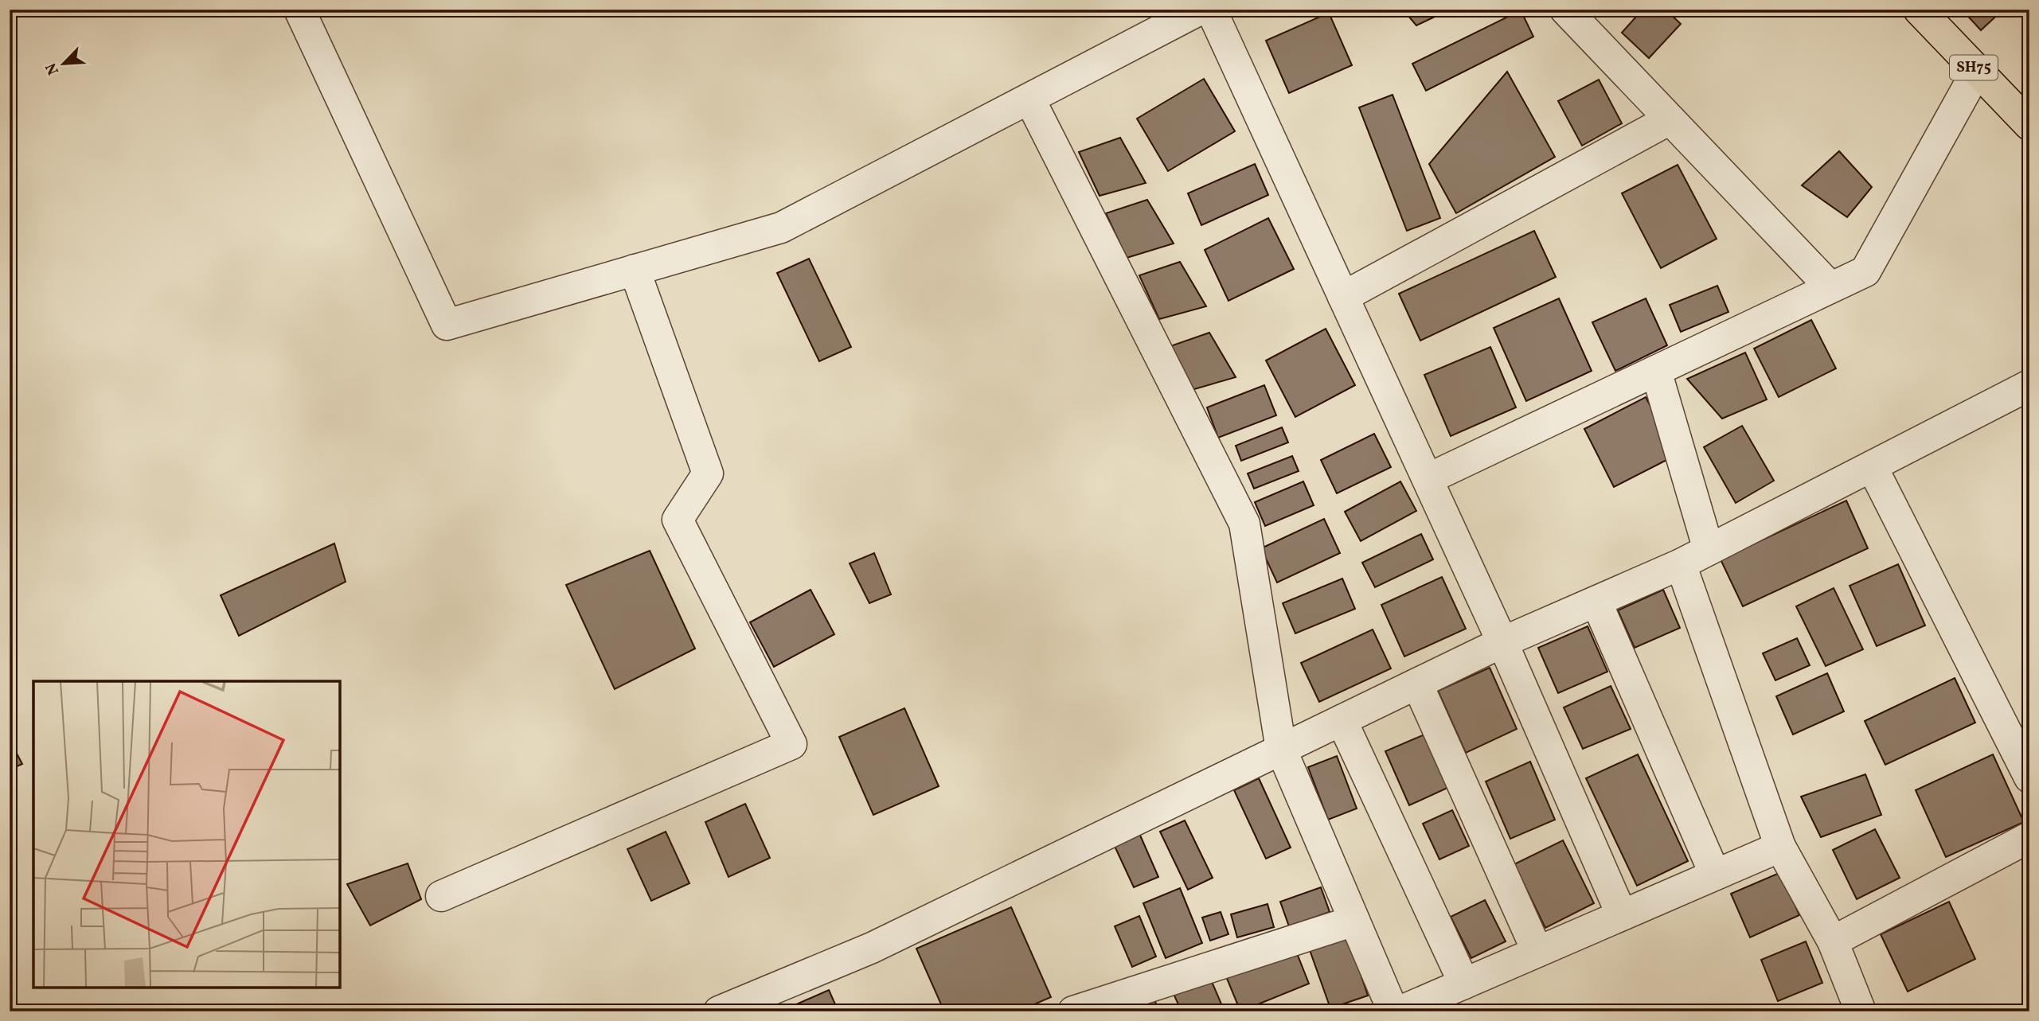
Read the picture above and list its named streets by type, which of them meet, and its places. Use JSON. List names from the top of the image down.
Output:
{
  "streets": {
    "main road": ["SH75"]
  },
  "north": "bottom left"
}
